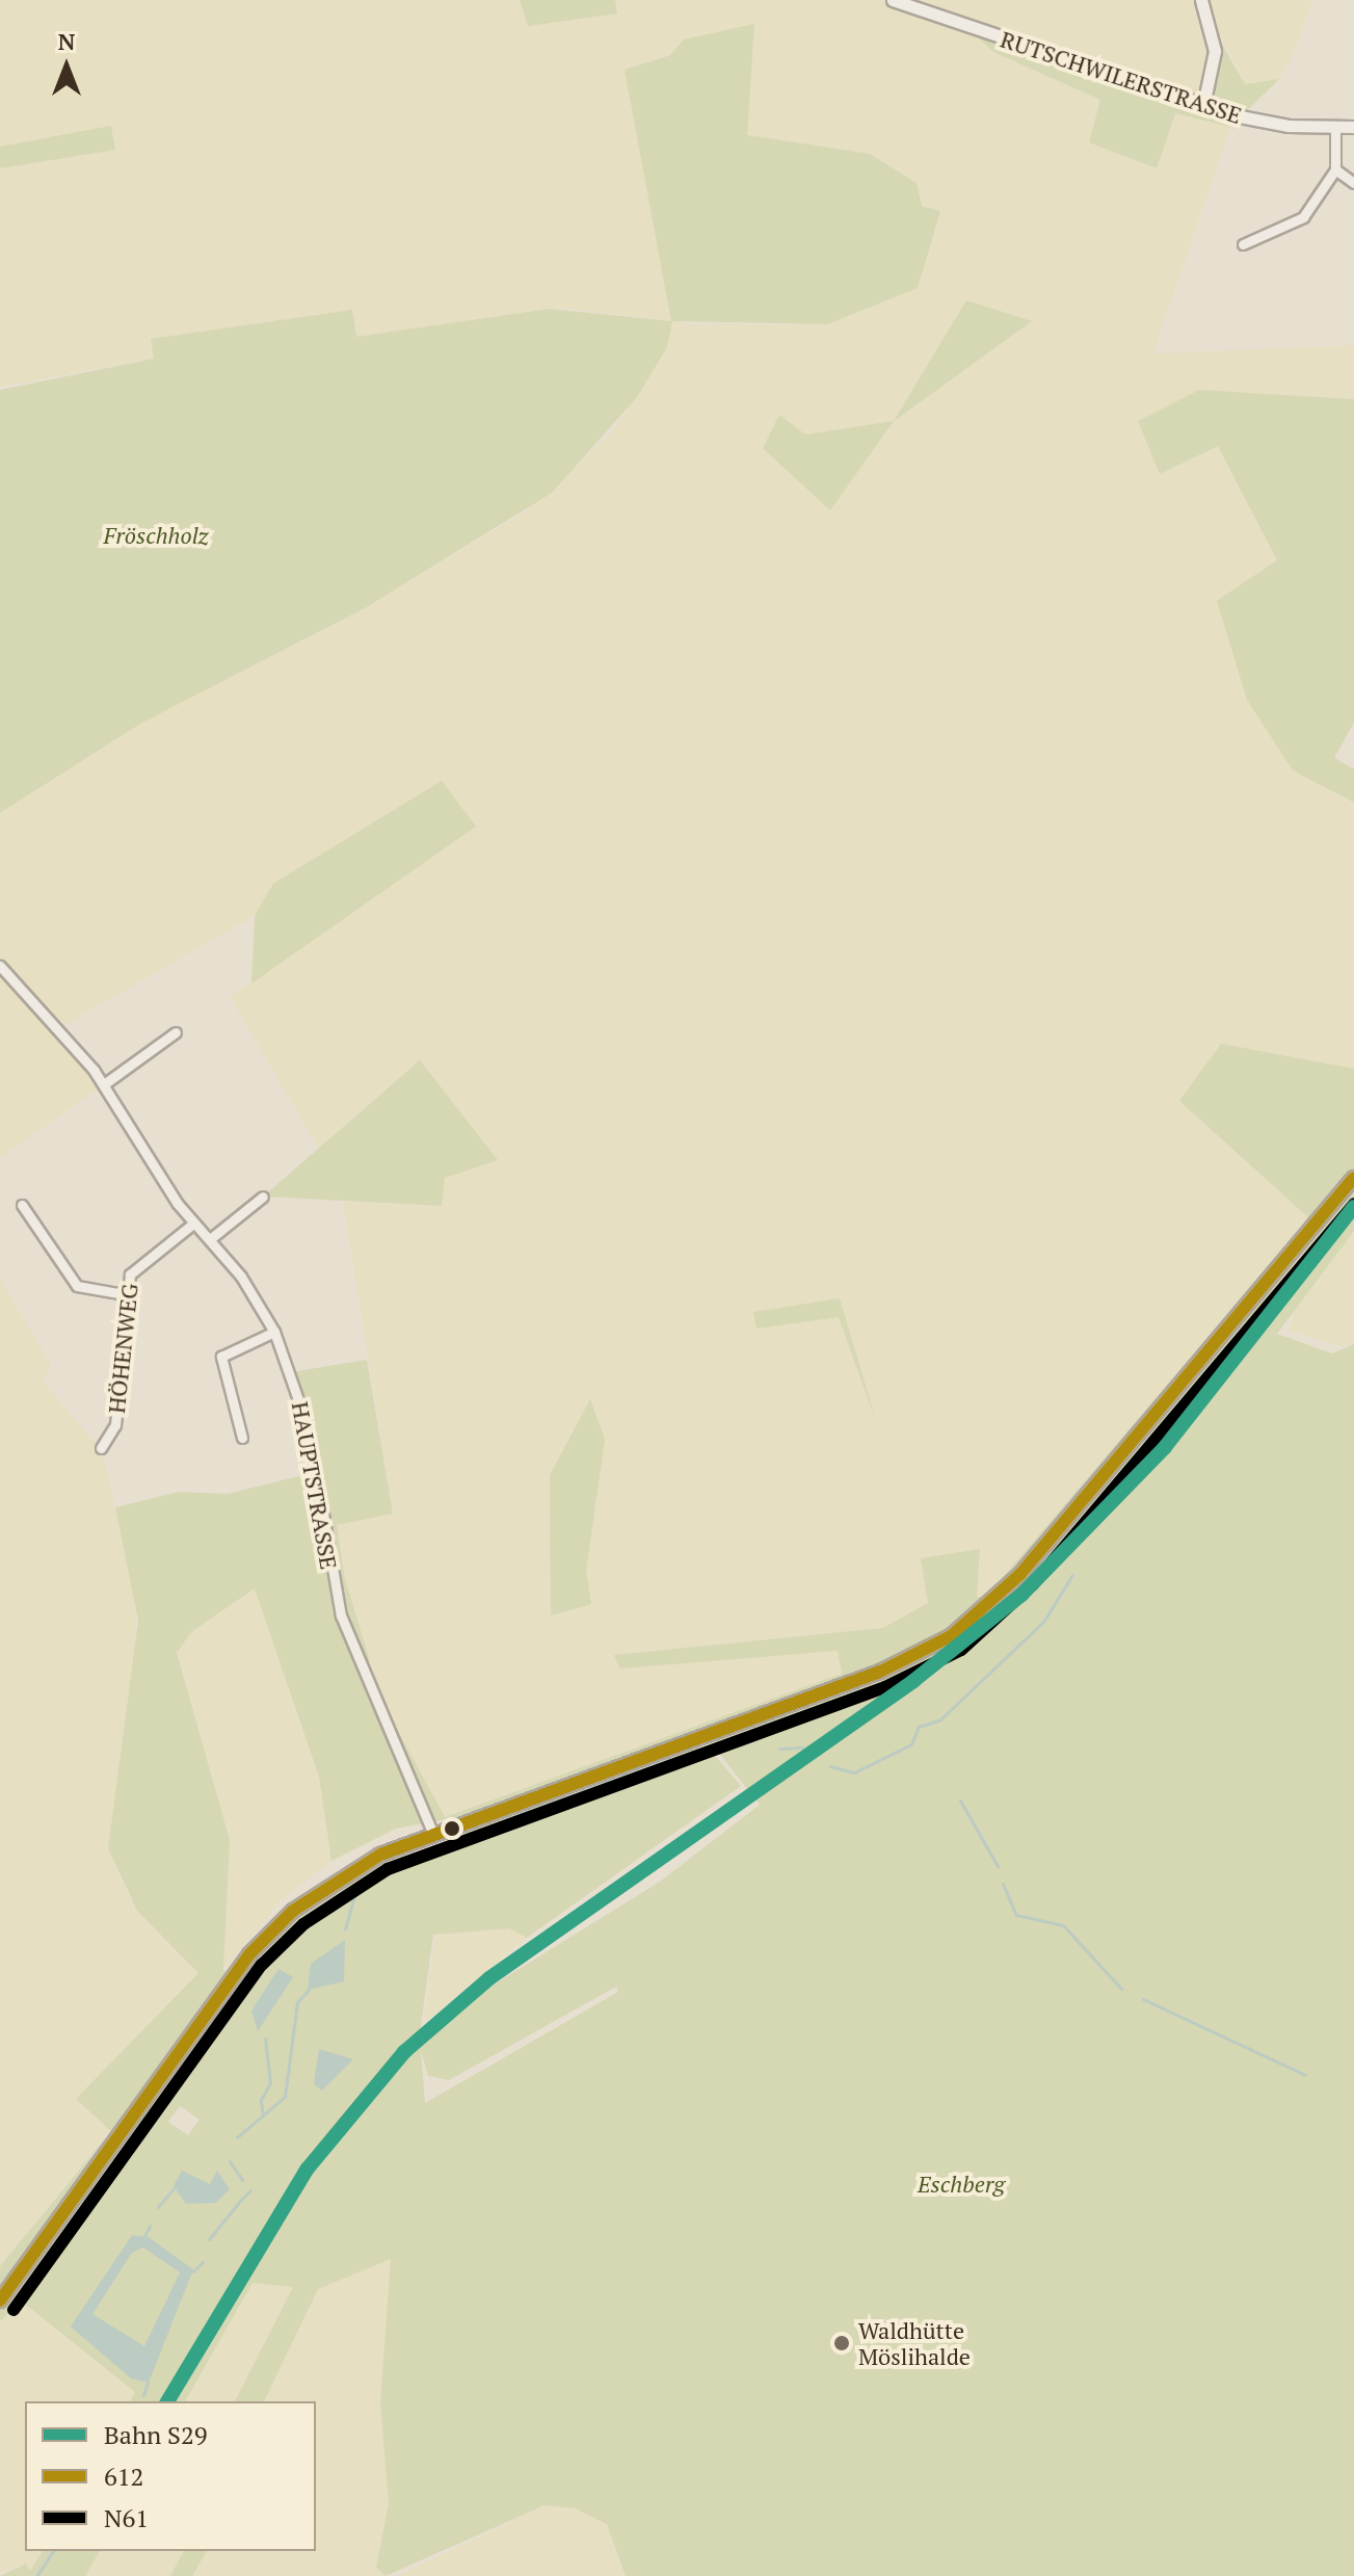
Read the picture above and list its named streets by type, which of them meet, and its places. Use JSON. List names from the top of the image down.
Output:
{
  "streets": {
    "street": ["RUTSCHWILERSTRASSE", "HÖHENWEG", "HAUPTSTRASSE"]
  },
  "crossings": [
    ["HÖHENWEG", "HAUPTSTRASSE"]
  ],
  "parks": ["Fröschholz", "Eschberg"],
  "places": ["Waldhütte Möslihalde"],
  "lines": ["transit line 612", "transit line N61", "rail line S29"],
  "legend": ["Bahn S29", "612", "N61"],
  "north": "top"
}
